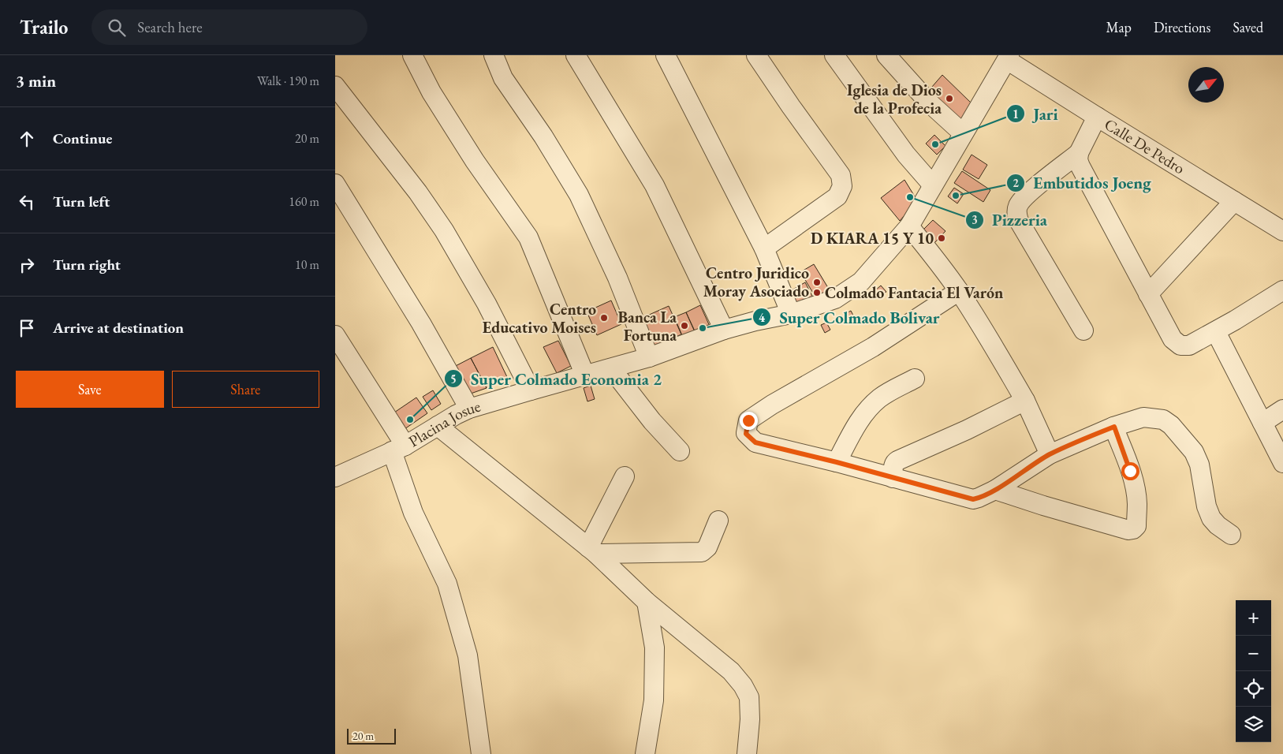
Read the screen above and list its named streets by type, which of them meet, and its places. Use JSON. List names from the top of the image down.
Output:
{
  "streets": {
    "street": ["Calle De Pedro", "Placina Josue"]
  },
  "crossings": [
    ["Calle De Pedro", "Placina Josue"]
  ],
  "places": [
    "Iglesia de Dios de la Profecia",
    "Jari",
    "Embutidos Joeng",
    "Pizzeria",
    "D KIARA 15 Y 10",
    "Centro Juridico Moray Asociado",
    "Colmado Fantacia El Varón",
    "Centro Educativo Moises",
    "Banca La Fortuna",
    "Super Colmado Bolivar",
    "Super Colmado Economia 2"
  ],
  "scale_bar": "20 m",
  "north": "top right",
  "page": {
    "header": "Trailo",
    "search": "Search here",
    "nav": ["Map", "Directions", "Saved"],
    "heading": ["3 min", "Walk · 190 m"],
    "list": [
      ["Continue", "20 m"],
      ["Turn left", "160 m"],
      ["Turn right", "10 m"],
      "Arrive at destination"
    ],
    "buttons": ["Save", "Share"],
    "map_buttons": ["+", "−"],
    "scale": "20 m"
  }
}
